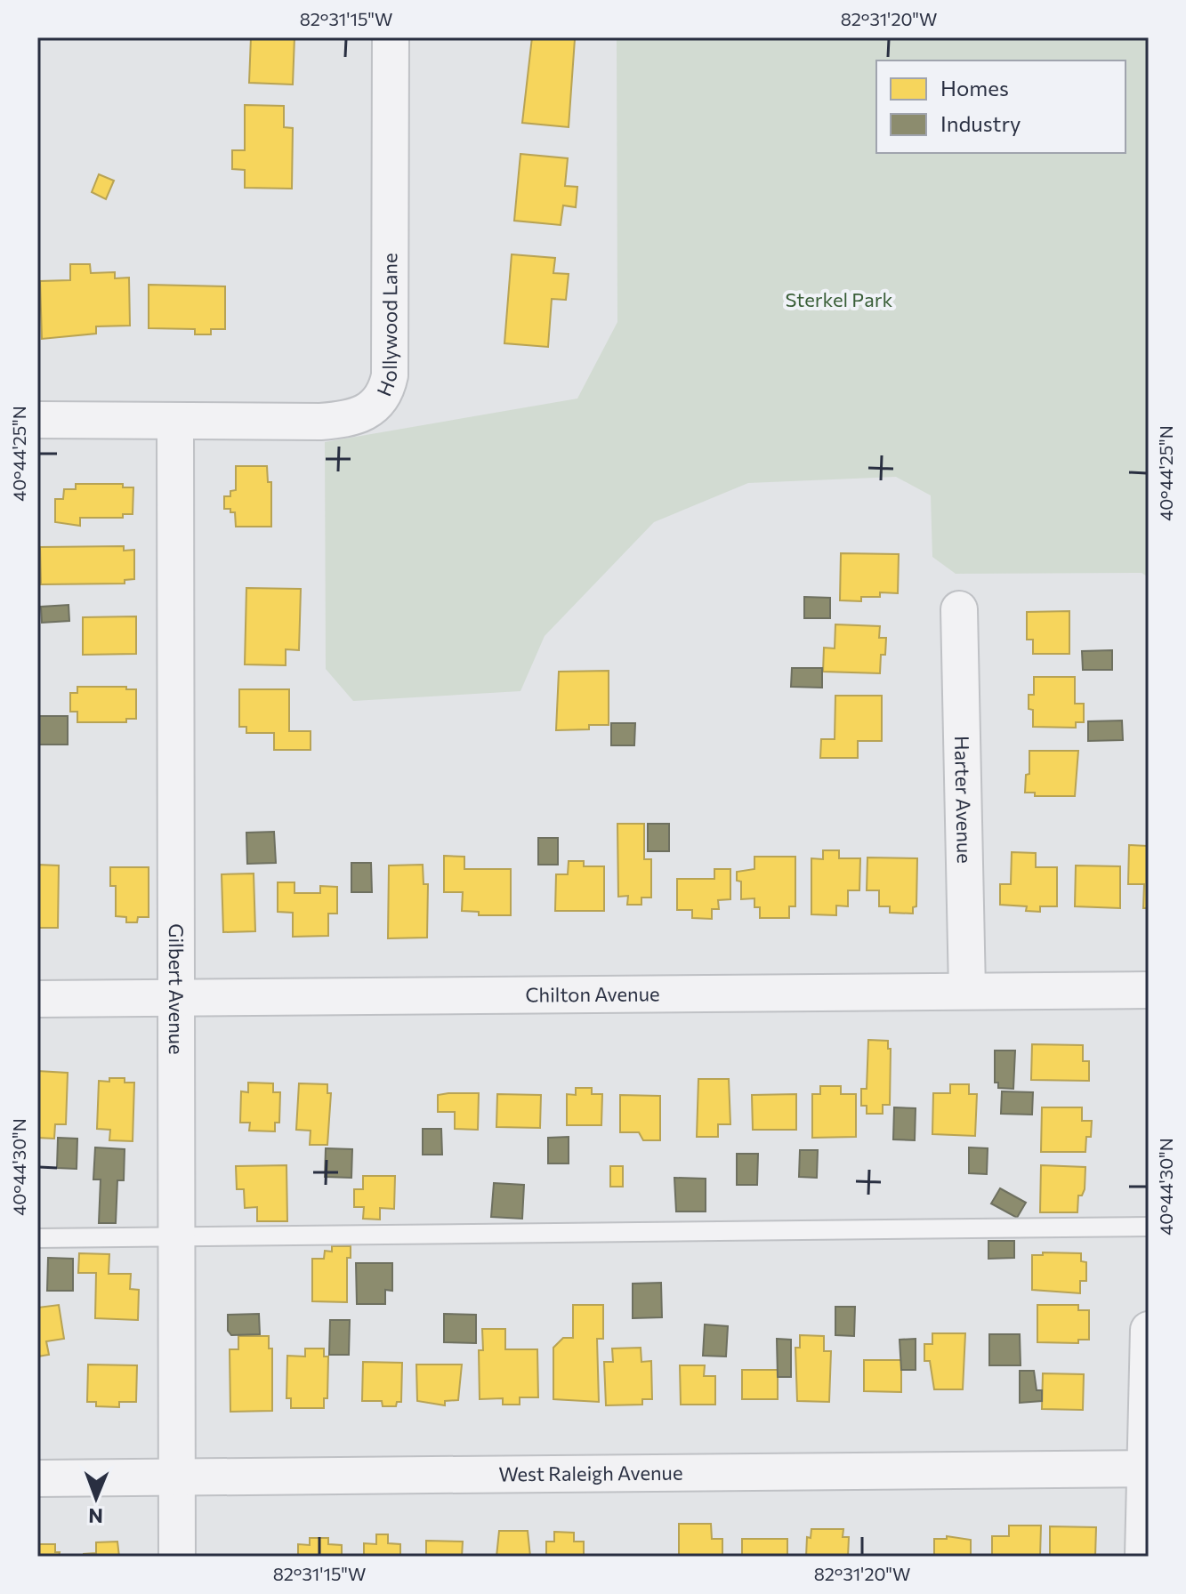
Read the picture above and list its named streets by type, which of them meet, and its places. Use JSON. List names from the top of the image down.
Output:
{
  "streets": {
    "street": [
      "Hollywood Lane",
      "Harter Avenue",
      "Gilbert Avenue",
      "Chilton Avenue",
      "West Raleigh Avenue"
    ]
  },
  "crossings": [
    ["Hollywood Lane", "Gilbert Avenue"],
    ["Harter Avenue", "Chilton Avenue"],
    ["Gilbert Avenue", "Chilton Avenue"],
    ["Gilbert Avenue", "West Raleigh Avenue"]
  ],
  "parks": ["Sterkel Park"],
  "legend": ["Homes", "Industry"],
  "north": "bottom",
  "coordinates": [
    "82°31'15\"W",
    "82°31'20\"W",
    "40°44'25\"N",
    "40°44'30\"N"
  ]
}
